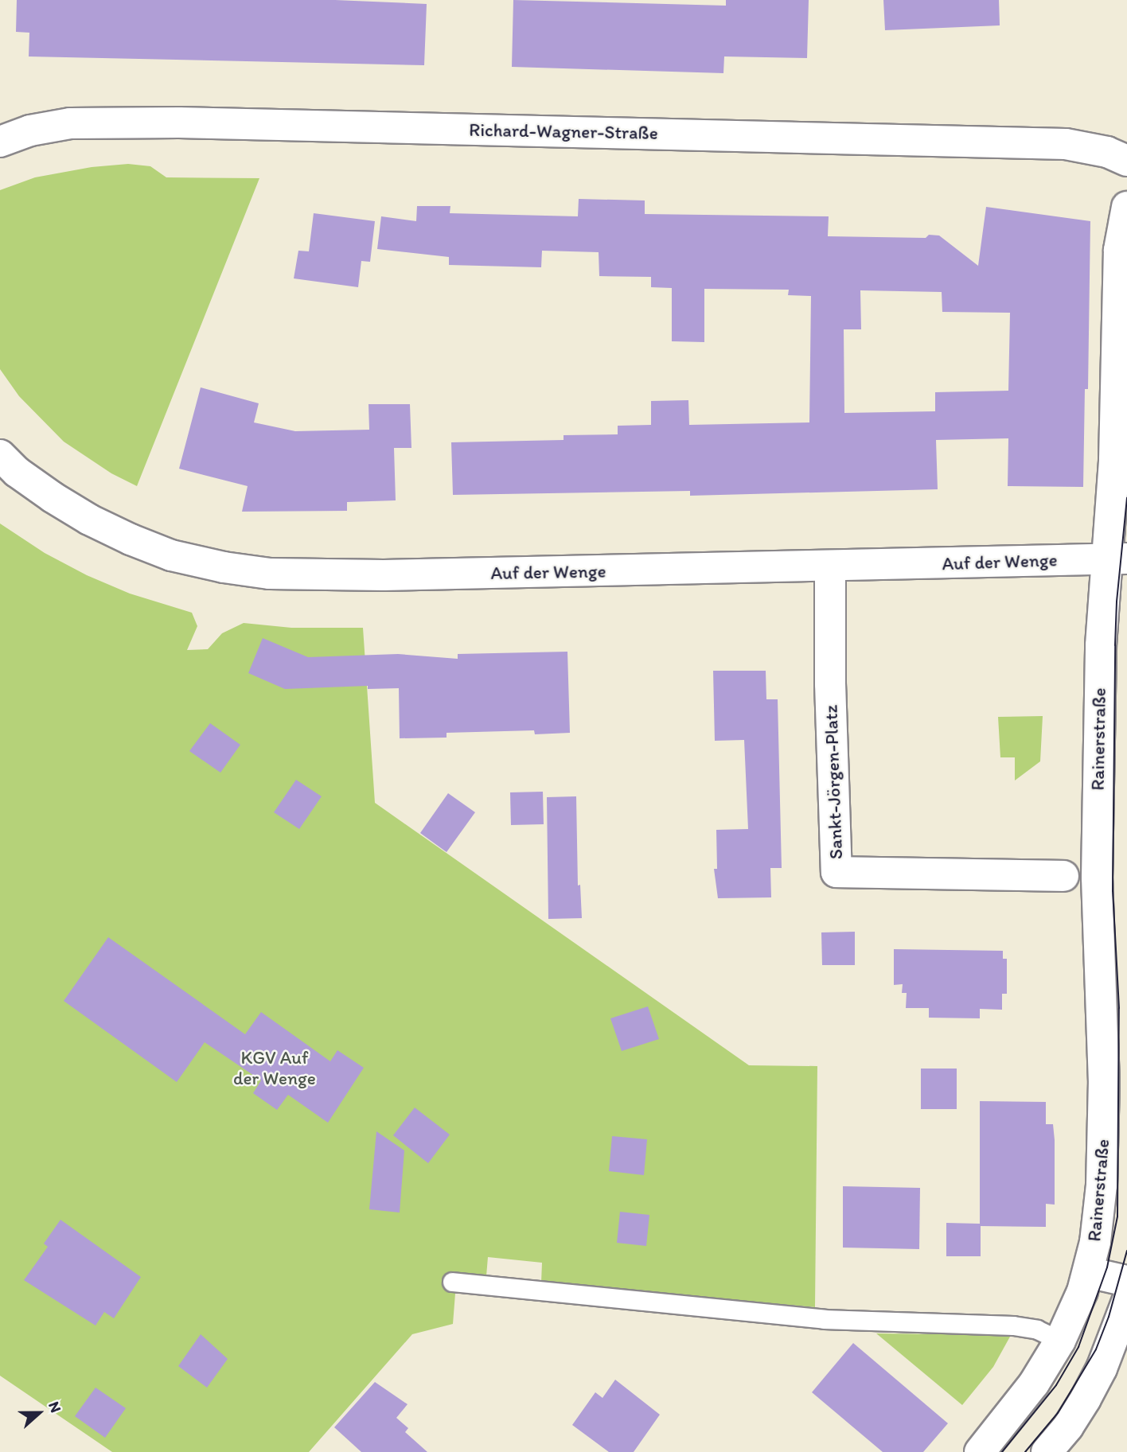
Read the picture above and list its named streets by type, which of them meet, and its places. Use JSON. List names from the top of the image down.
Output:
{
  "streets": {
    "street": [
      "Richard-Wagner-Straße",
      "Auf der Wenge",
      "Rainerstraße",
      "Sankt-Jörgen-Platz"
    ]
  },
  "crossings": [
    ["Auf der Wenge", "Rainerstraße"],
    ["Auf der Wenge", "Sankt-Jörgen-Platz"]
  ],
  "parks": ["KGV Auf der Wenge"],
  "north": "right"
}
